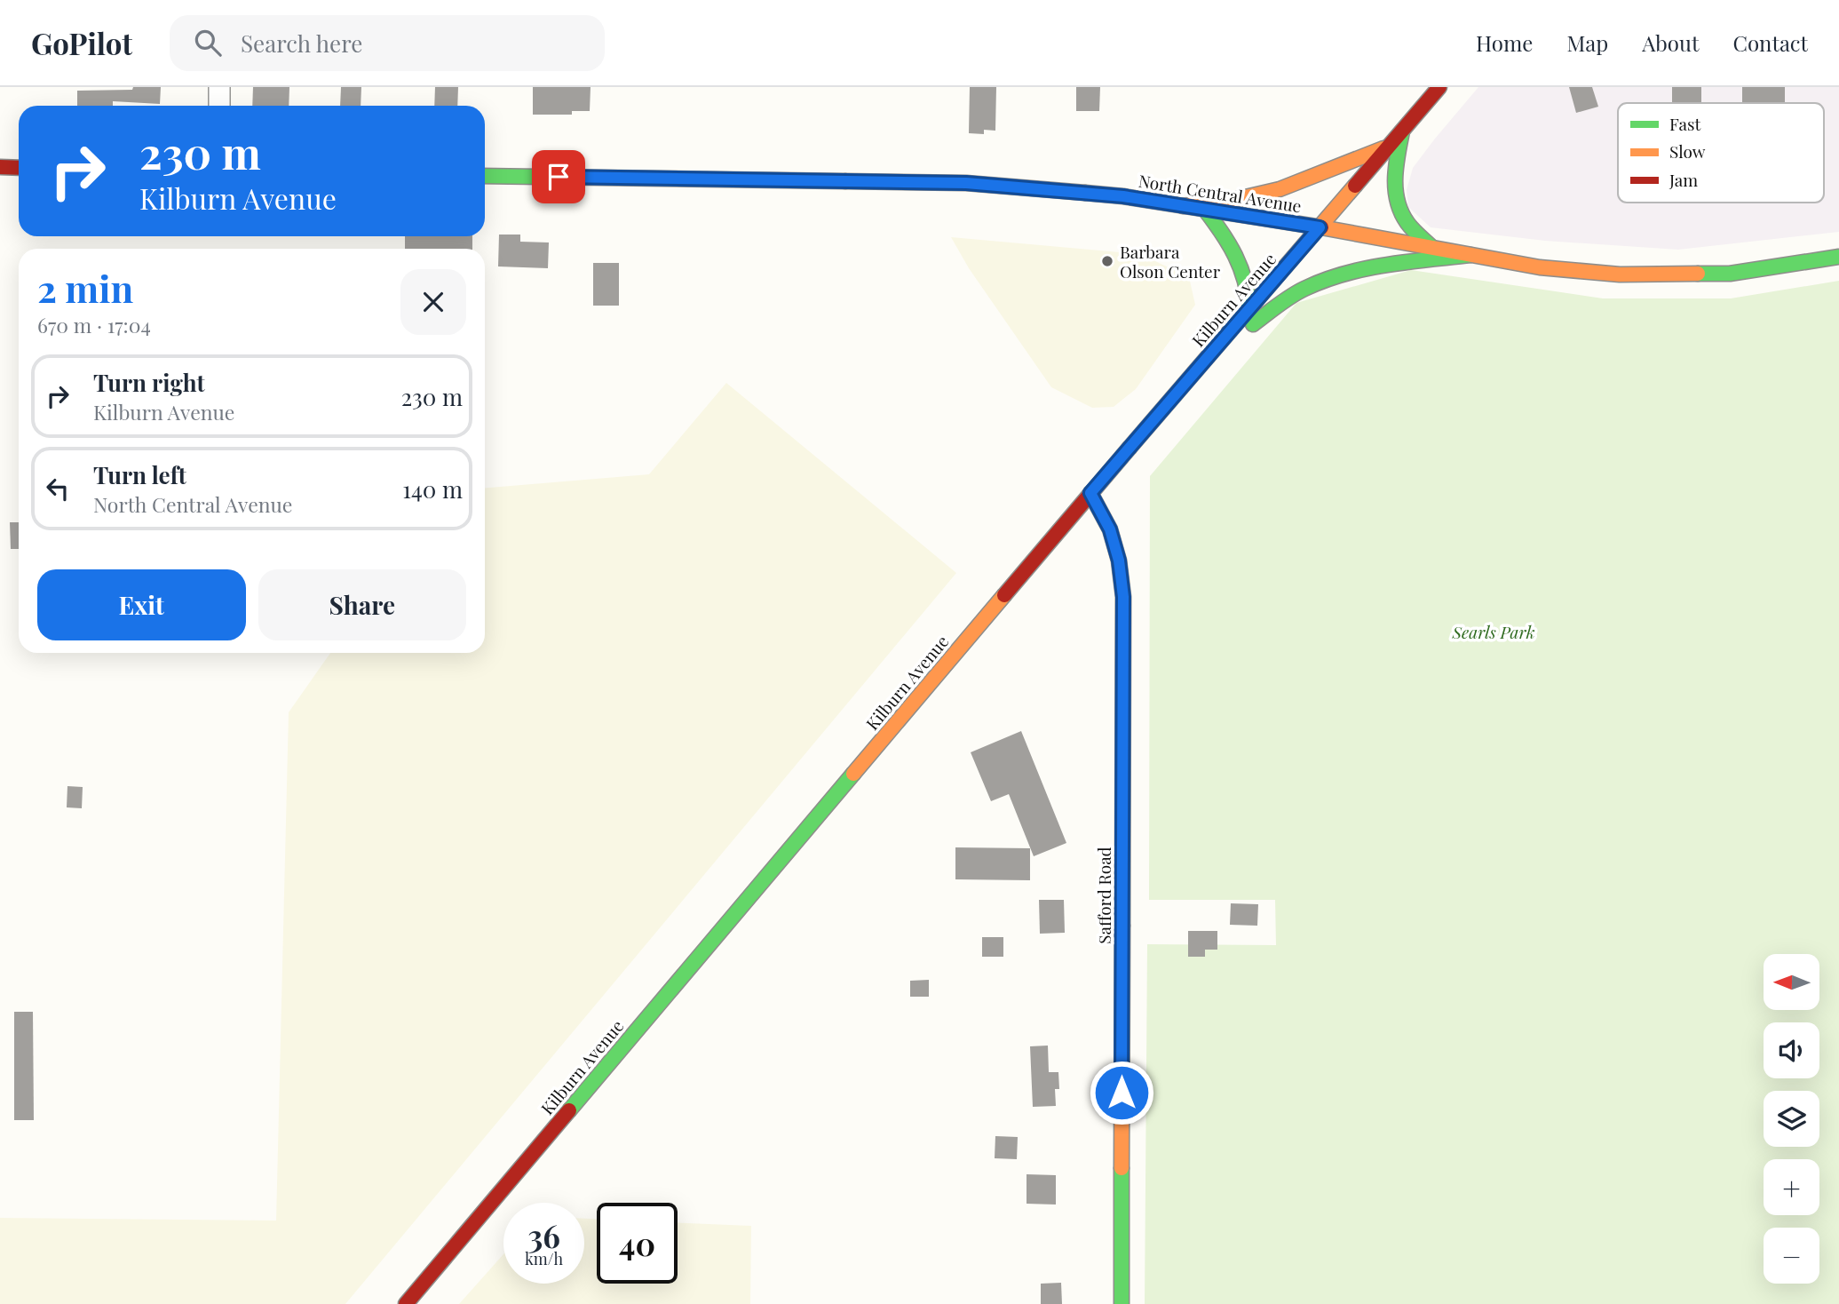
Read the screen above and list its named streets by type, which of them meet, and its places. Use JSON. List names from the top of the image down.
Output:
{
  "streets": {
    "main road": ["North Central Avenue", "Kilburn Avenue", "Safford Road"]
  },
  "crossings": [
    ["North Central Avenue", "Kilburn Avenue"],
    ["Kilburn Avenue", "Safford Road"]
  ],
  "parks": ["Searls Park"],
  "places": ["Barbara Olson Center"],
  "legend": ["Fast", "Slow", "Jam"],
  "north": "left",
  "page": {
    "header": "GoPilot",
    "search": "Search here",
    "nav": [
      "Home",
      "Map",
      "About",
      "Contact"
    ],
    "turn": ["230 m", "Kilburn Avenue"],
    "heading": ["2 min", "670 m · 17:04"],
    "list": [
      {
        "name": "Turn right",
        "note": "Kilburn Avenue",
        "value": "230 m"
      },
      {
        "name": "Turn left",
        "note": "North Central Avenue",
        "value": "140 m"
      }
    ],
    "buttons": ["Exit", "Share"],
    "map_buttons": ["+", "−"],
    "speed": "36 km/h",
    "limit": "40"
  }
}
